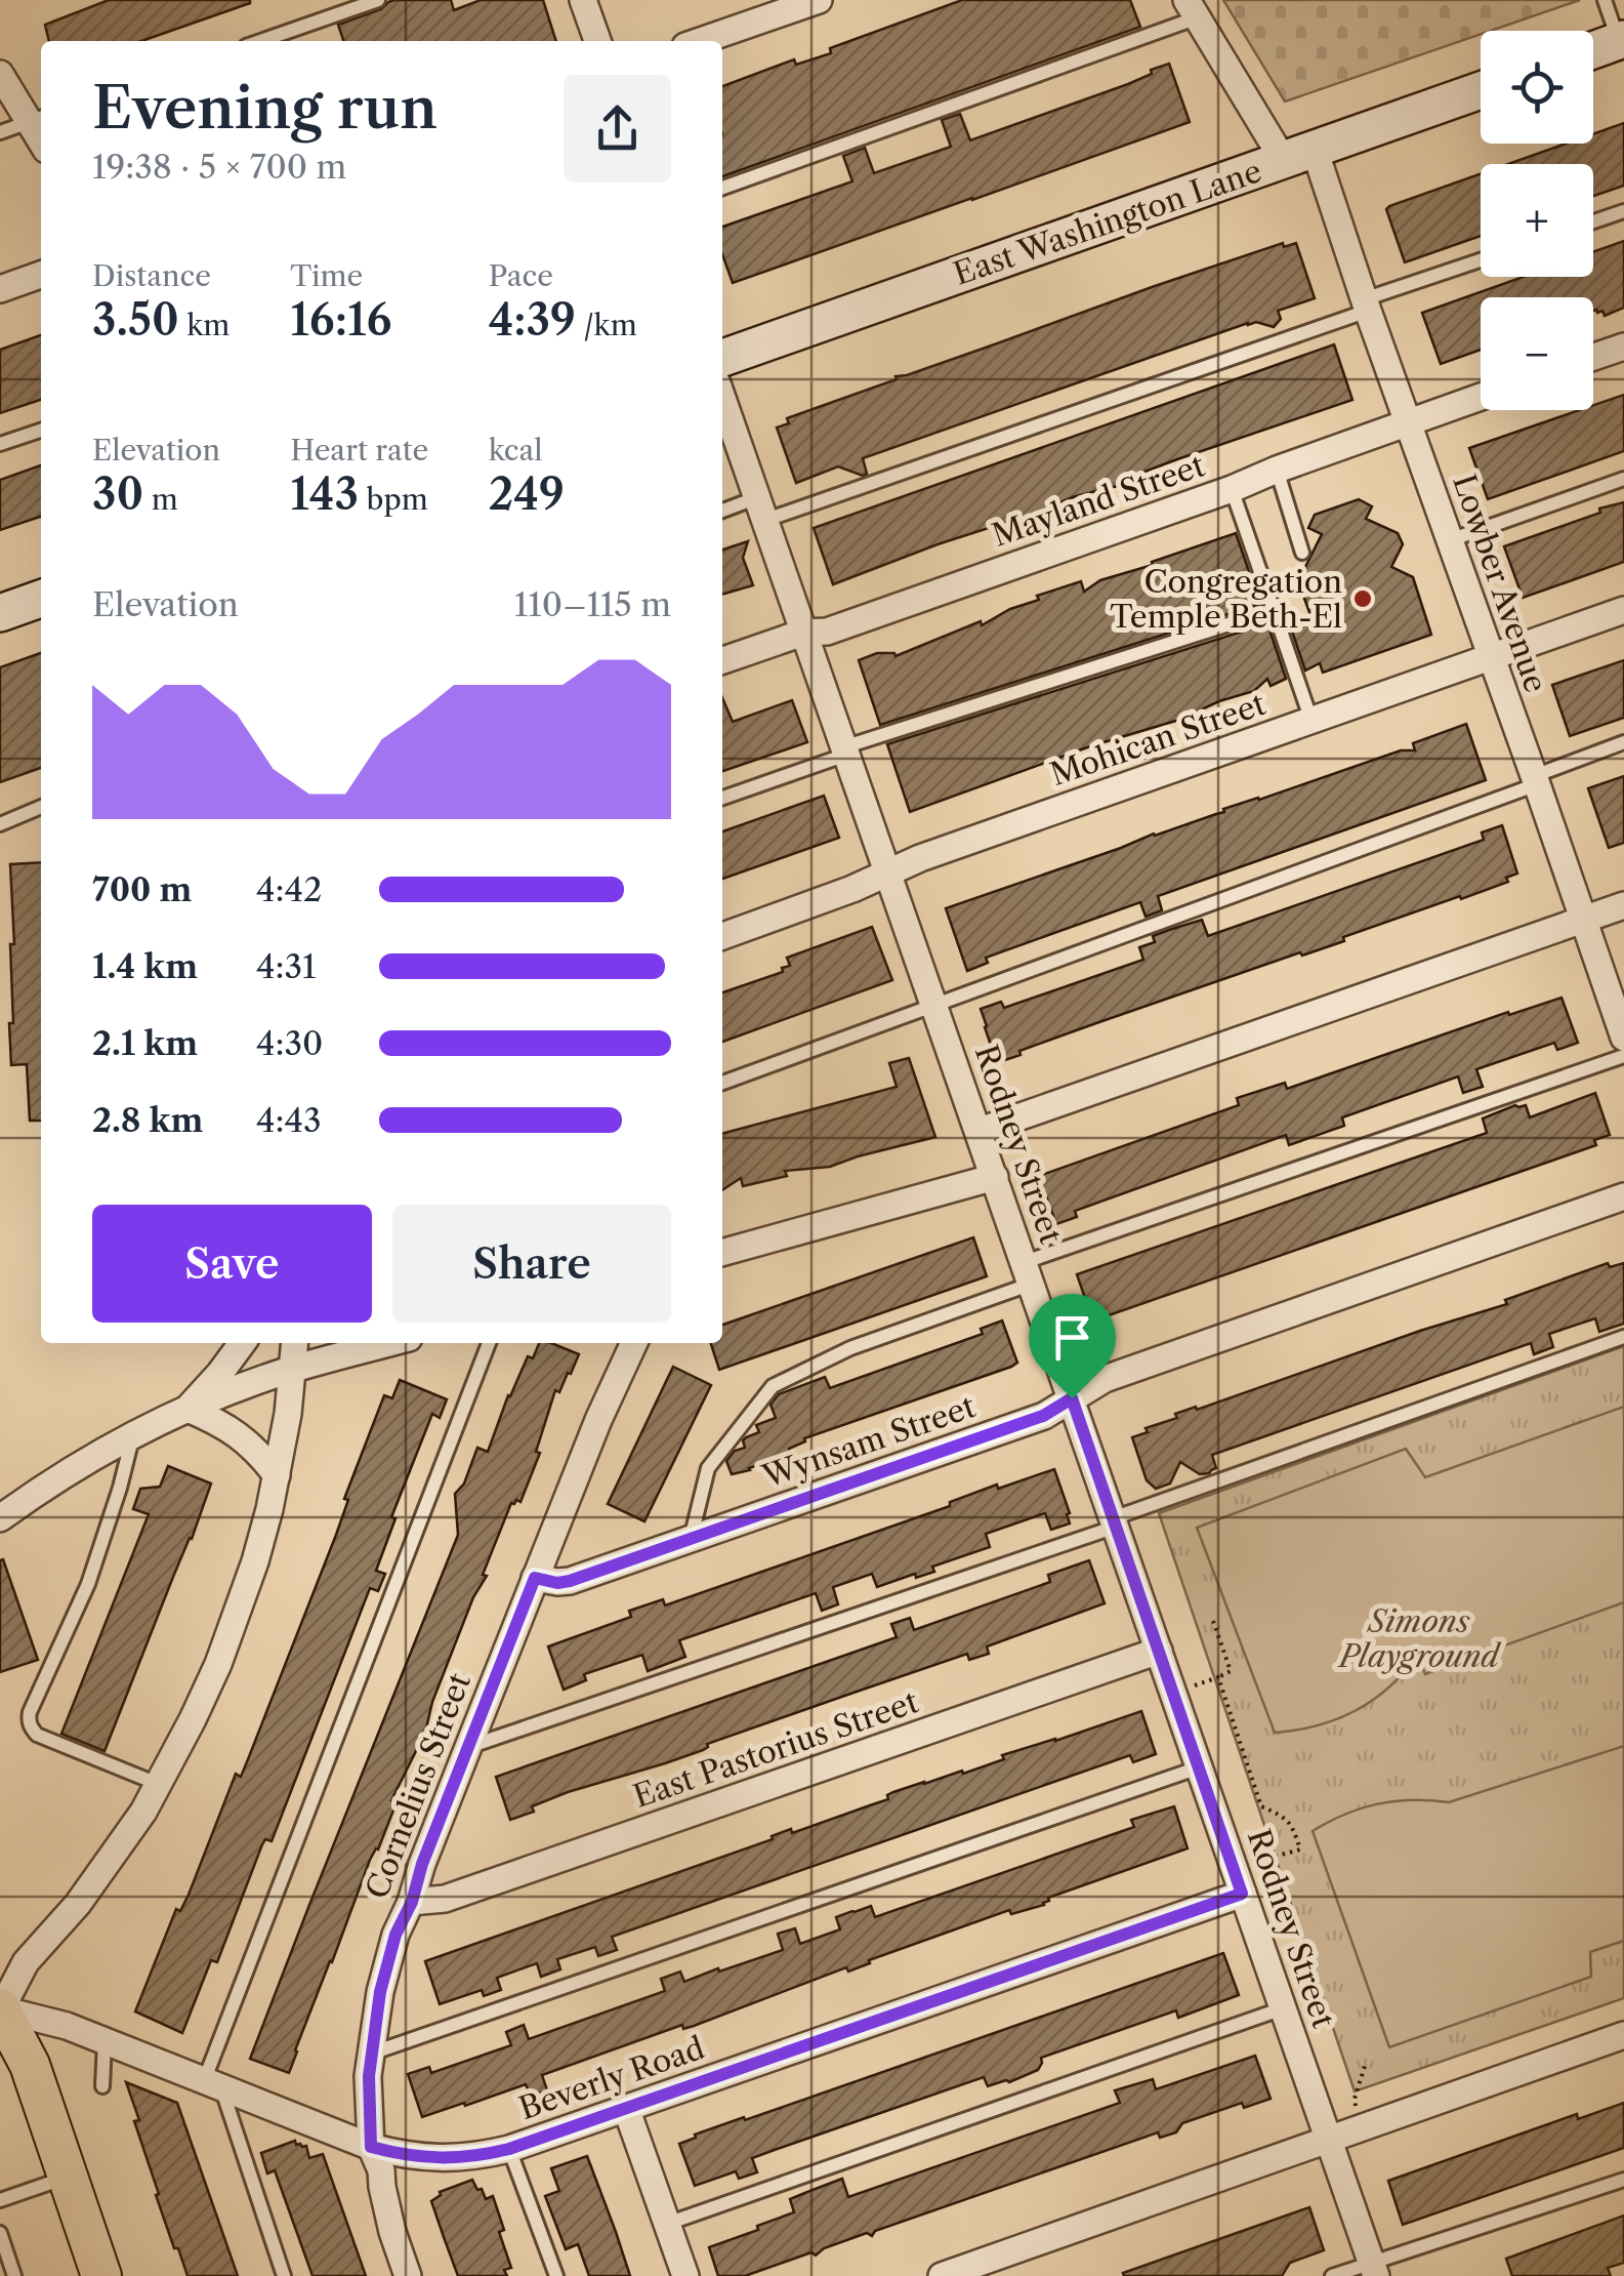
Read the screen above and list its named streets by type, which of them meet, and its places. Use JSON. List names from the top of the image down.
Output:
{
  "streets": {
    "main road": ["East Washington Lane"],
    "street": [
      "Mayland Street",
      "Lowber Avenue",
      "Mohican Street",
      "Rodney Street",
      "Wynsam Street",
      "East Pastorius Street",
      "Cornelius Street",
      "Beverly Road"
    ]
  },
  "crossings": [
    ["East Washington Lane", "Lowber Avenue"],
    ["Mayland Street", "Lowber Avenue"],
    ["Mayland Street", "Rodney Street"],
    ["Lowber Avenue", "Mohican Street"],
    ["Mohican Street", "Rodney Street"],
    ["Rodney Street", "Wynsam Street"],
    ["Rodney Street", "East Pastorius Street"],
    ["Rodney Street", "Beverly Road"],
    ["Wynsam Street", "Cornelius Street"],
    ["East Pastorius Street", "Cornelius Street"],
    ["Cornelius Street", "Beverly Road"]
  ],
  "parks": ["Simons Playground"],
  "places": ["Congregation Temple Beth-El"],
  "page": {
    "map_buttons": ["+", "−"],
    "heading": ["Evening run", "19:38 · 5 × 700 m"],
    "stats": [
      ["Distance", "3.50 km"],
      ["Time", "16:16"],
      ["Pace", "4:39 /km"],
      ["Elevation", "30 m"],
      ["Heart rate", "143 bpm"],
      ["kcal", "249"]
    ],
    "chart": ["Elevation", "110–115 m"],
    "list": [
      {
        "name": "700 m",
        "note": "4:42"
      },
      {
        "name": "1.4 km",
        "note": "4:31"
      },
      {
        "name": "2.1 km",
        "note": "4:30"
      },
      {
        "name": "2.8 km",
        "note": "4:43"
      }
    ],
    "buttons": ["Save", "Share"]
  }
}
